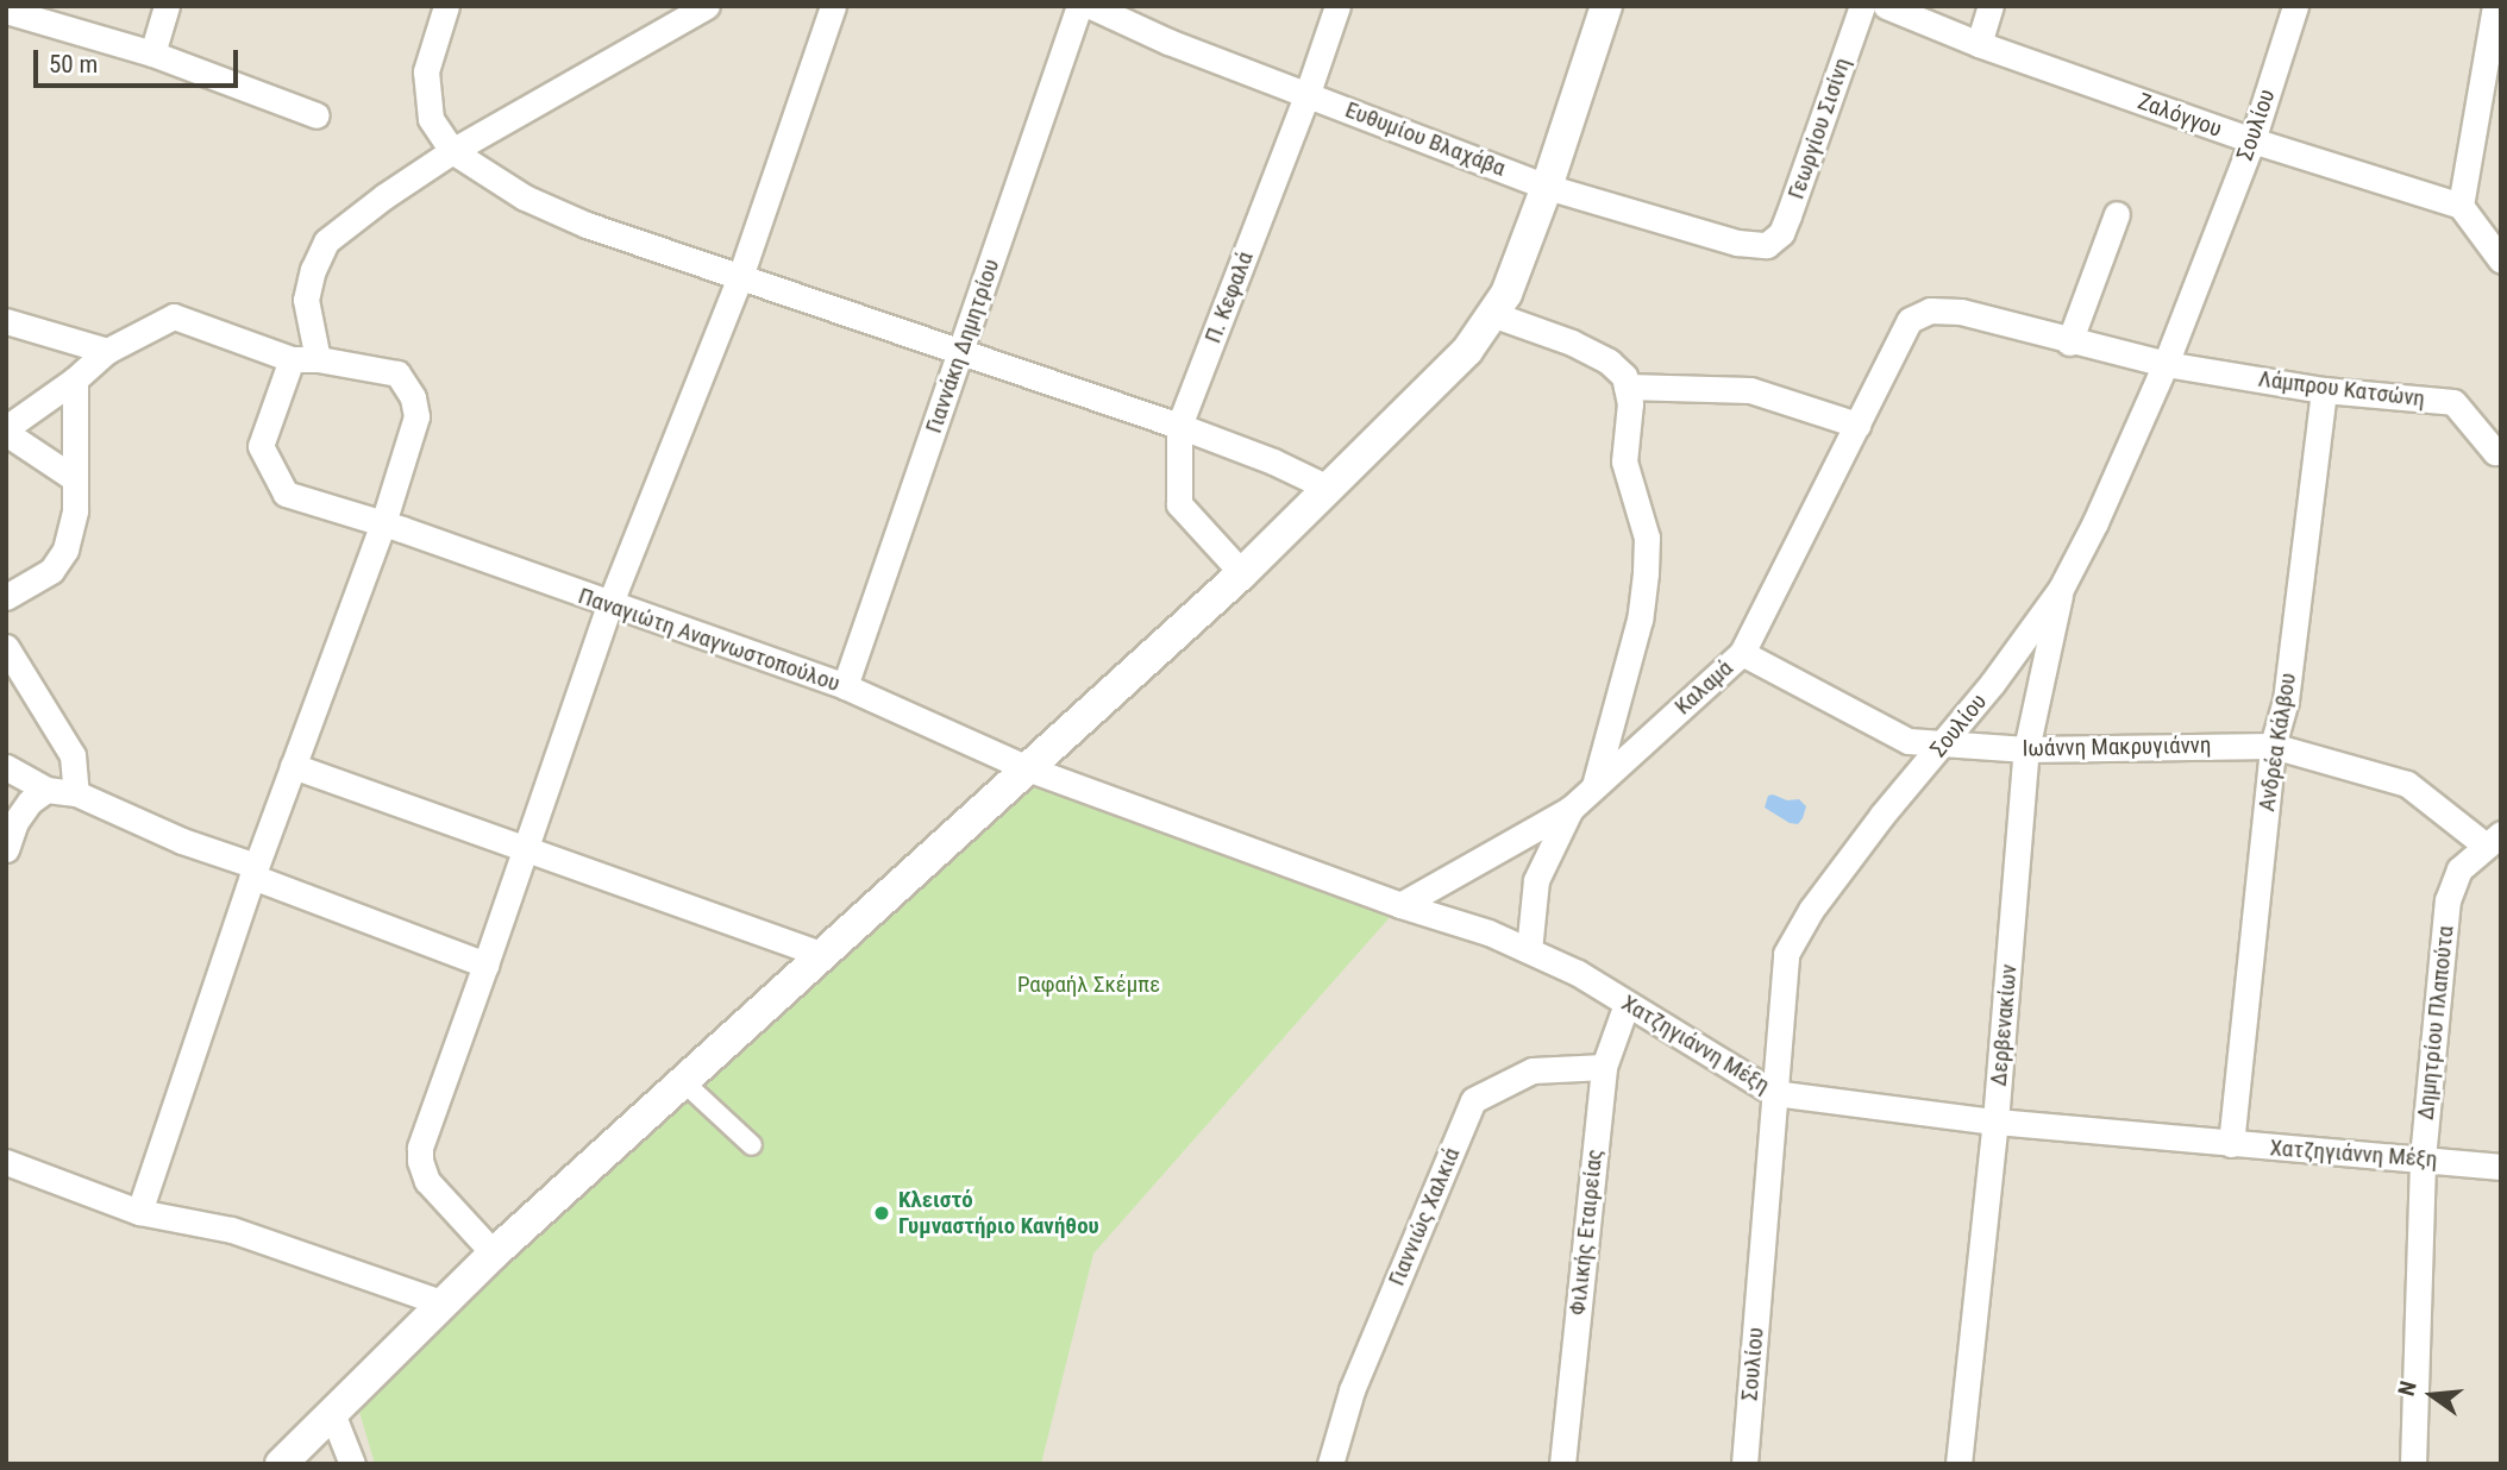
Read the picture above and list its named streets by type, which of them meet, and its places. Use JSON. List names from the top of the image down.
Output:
{
  "streets": {
    "street": [
      "Ζαλόγγου",
      "Σουλίου",
      "Γεωργίου Σισίνη",
      "Ευθυμίου Βλαχάβα",
      "Π. Κεφαλά",
      "Γιαννάκη Δημητρίου",
      "Λάμπρου Κατσώνη",
      "Παναγιώτη Αναγνωστοπούλου",
      "Καλαμά",
      "Ανδρέα Κάλβου",
      "Ιωάννη Μακρυγιάννη",
      "Δημητρίου Πλαπούτα",
      "Δερβενακίων",
      "Χατζηγιάννη Μέξη",
      "Γιαννιώς Χαλκιά",
      "Φιλικής Εταιρείας"
    ]
  },
  "crossings": [
    ["Ζαλόγγου", "Σουλίου"],
    ["Σουλίου", "Λάμπρου Κατσώνη"],
    ["Σουλίου", "Ιωάννη Μακρυγιάννη"],
    ["Σουλίου", "Δερβενακίων"],
    ["Σουλίου", "Χατζηγιάννη Μέξη"],
    ["Γεωργίου Σισίνη", "Ευθυμίου Βλαχάβα"],
    ["Ευθυμίου Βλαχάβα", "Π. Κεφαλά"],
    ["Γιαννάκη Δημητρίου", "Παναγιώτη Αναγνωστοπούλου"],
    ["Λάμπρου Κατσώνη", "Καλαμά"],
    ["Λάμπρου Κατσώνη", "Ανδρέα Κάλβου"],
    ["Παναγιώτη Αναγνωστοπούλου", "Χατζηγιάννη Μέξη"],
    ["Καλαμά", "Ιωάννη Μακρυγιάννη"],
    ["Καλαμά", "Χατζηγιάννη Μέξη"],
    ["Ανδρέα Κάλβου", "Ιωάννη Μακρυγιάννη"],
    ["Ανδρέα Κάλβου", "Χατζηγιάννη Μέξη"],
    ["Ιωάννη Μακρυγιάννη", "Δημητρίου Πλαπούτα"],
    ["Ιωάννη Μακρυγιάννη", "Δερβενακίων"],
    ["Δημητρίου Πλαπούτα", "Χατζηγιάννη Μέξη"],
    ["Δερβενακίων", "Χατζηγιάννη Μέξη"],
    ["Χατζηγιάννη Μέξη", "Φιλικής Εταιρείας"],
    ["Γιαννιώς Χαλκιά", "Φιλικής Εταιρείας"]
  ],
  "parks": ["Ραφαήλ Σκέμπε"],
  "places": ["Κλειστό Γυμναστήριο Κανήθου"],
  "scale_bar": "50 m",
  "north": "left"
}
